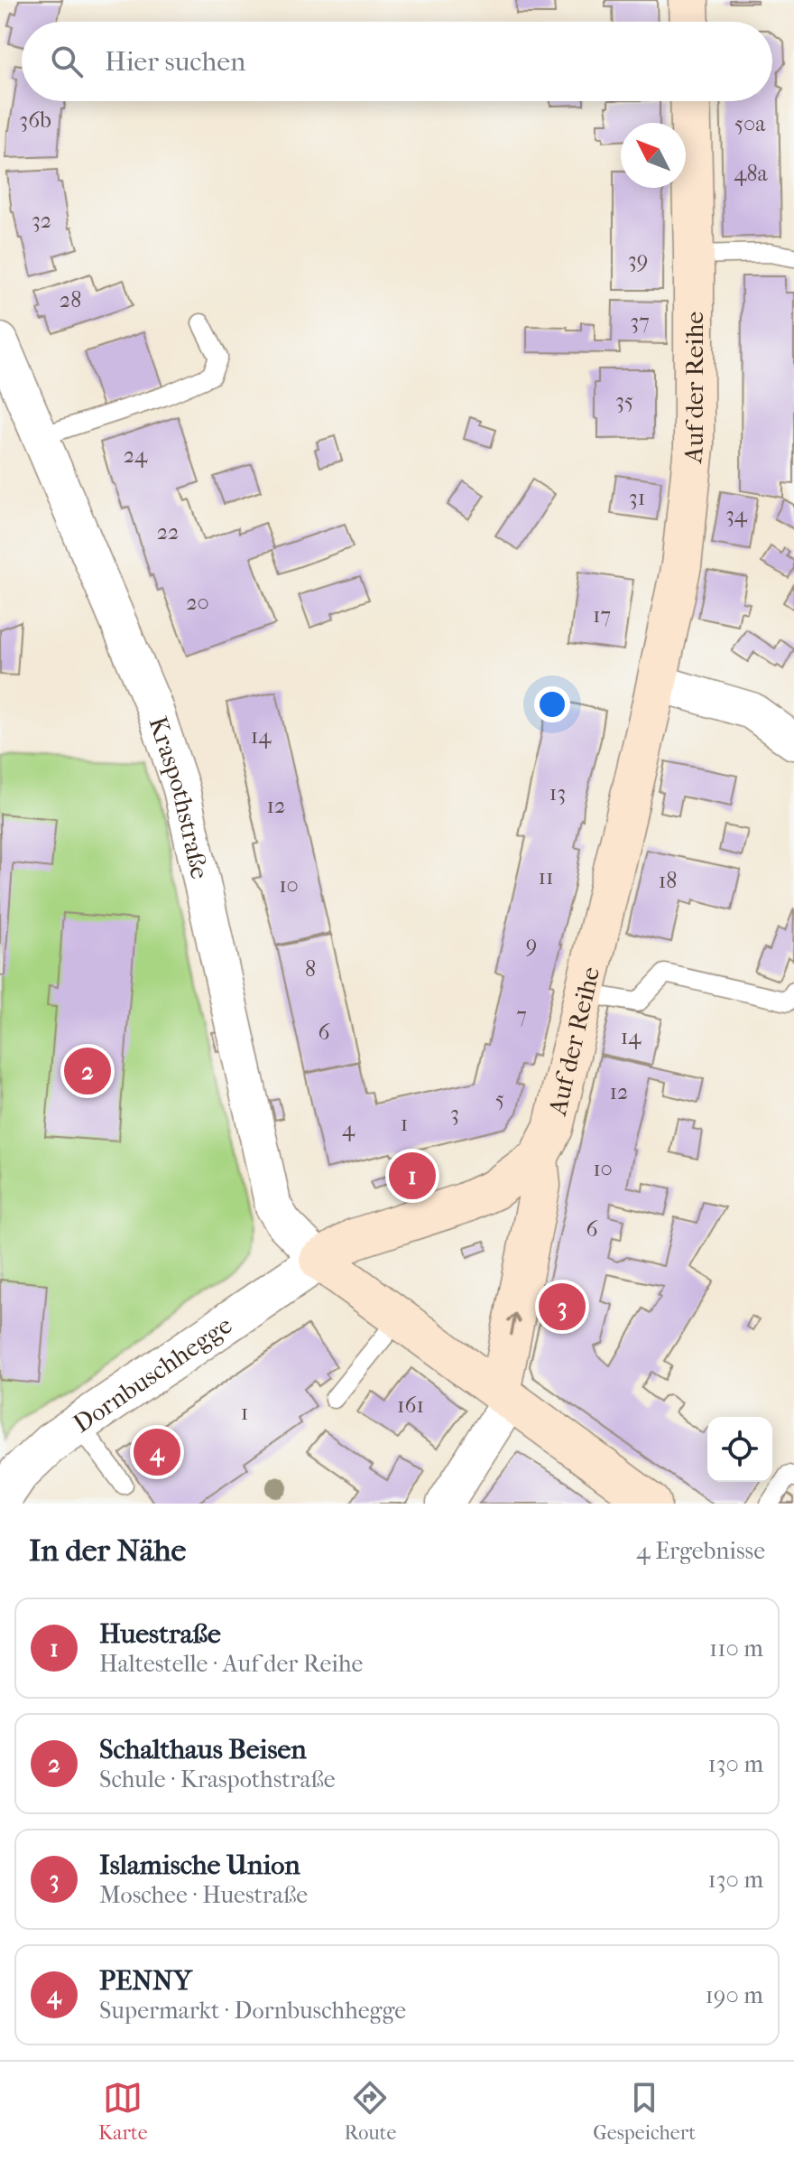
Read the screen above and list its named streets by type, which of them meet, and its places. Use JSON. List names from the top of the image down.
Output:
{
  "streets": {
    "main road": ["Auf der Reihe"],
    "street": ["Kraspothstraße", "Dornbuschhegge"]
  },
  "crossings": [
    ["Auf der Reihe", "Kraspothstraße"],
    ["Auf der Reihe", "Dornbuschhegge"],
    ["Kraspothstraße", "Dornbuschhegge"]
  ],
  "house_numbers": [
    "36b",
    "50a",
    "48a",
    "32",
    "39",
    "28",
    "37",
    "35",
    "24",
    "31",
    "34",
    "22",
    "20",
    "17",
    "14",
    "13",
    "12",
    "11",
    "18",
    "10",
    "9",
    "8",
    "7",
    "6",
    "14",
    "12",
    "5",
    "3",
    "1",
    "4",
    "10",
    "6",
    "161",
    "1"
  ],
  "north": "top left",
  "page": {
    "search": "Hier suchen",
    "pins": [
      "2",
      "1",
      "3",
      "4"
    ],
    "heading": ["In der Nähe", "4 Ergebnisse"],
    "list": [
      {
        "mark": "1",
        "name": "Huestraße",
        "note": "Haltestelle · Auf der Reihe",
        "value": "110 m"
      },
      {
        "mark": "2",
        "name": "Schalthaus Beisen",
        "note": "Schule · Kraspothstraße",
        "value": "130 m"
      },
      {
        "mark": "3",
        "name": "Islamische Union",
        "note": "Moschee · Huestraße",
        "value": "130 m"
      },
      {
        "mark": "4",
        "name": "PENNY",
        "note": "Supermarkt · Dornbuschhegge",
        "value": "190 m"
      }
    ],
    "nav": ["Karte", "Route", "Gespeichert"]
  }
}
